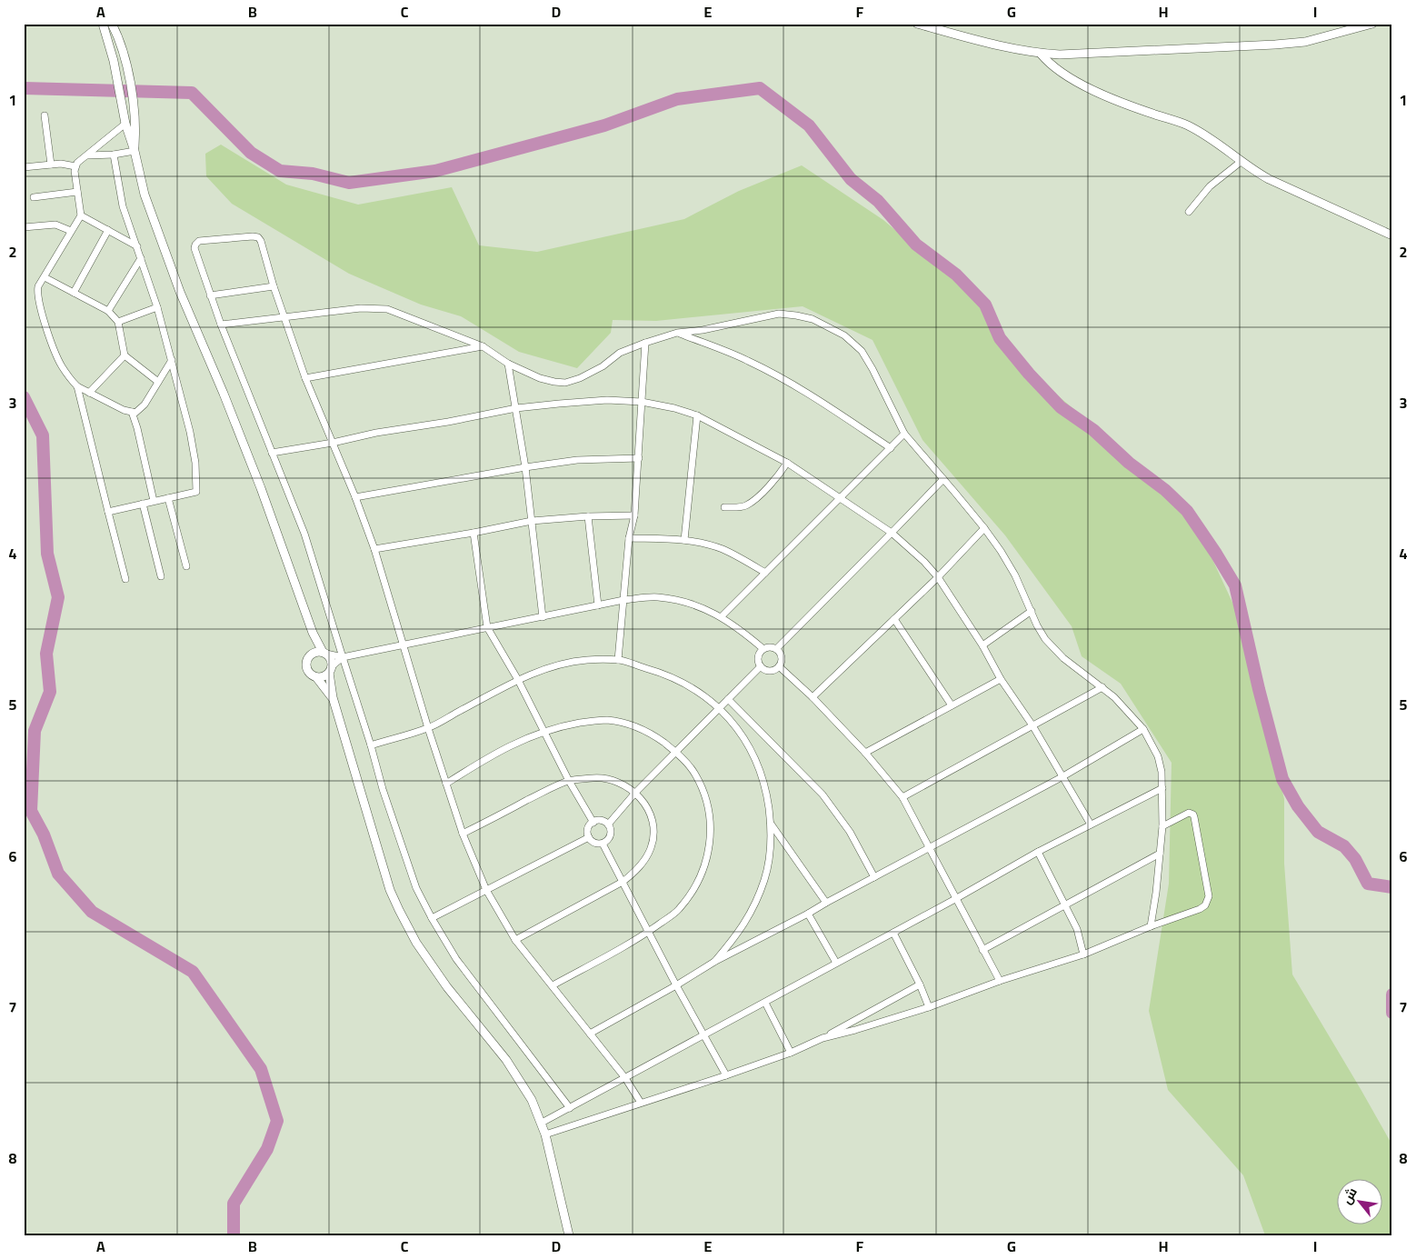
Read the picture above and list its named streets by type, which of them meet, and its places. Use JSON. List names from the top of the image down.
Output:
{
  "north": "top left",
  "grid": {
    "columns": [
      "A",
      "B",
      "C",
      "D",
      "E",
      "F",
      "G",
      "H",
      "I"
    ],
    "rows": [
      "1",
      "2",
      "3",
      "4",
      "5",
      "6",
      "7",
      "8"
    ]
  }
}
